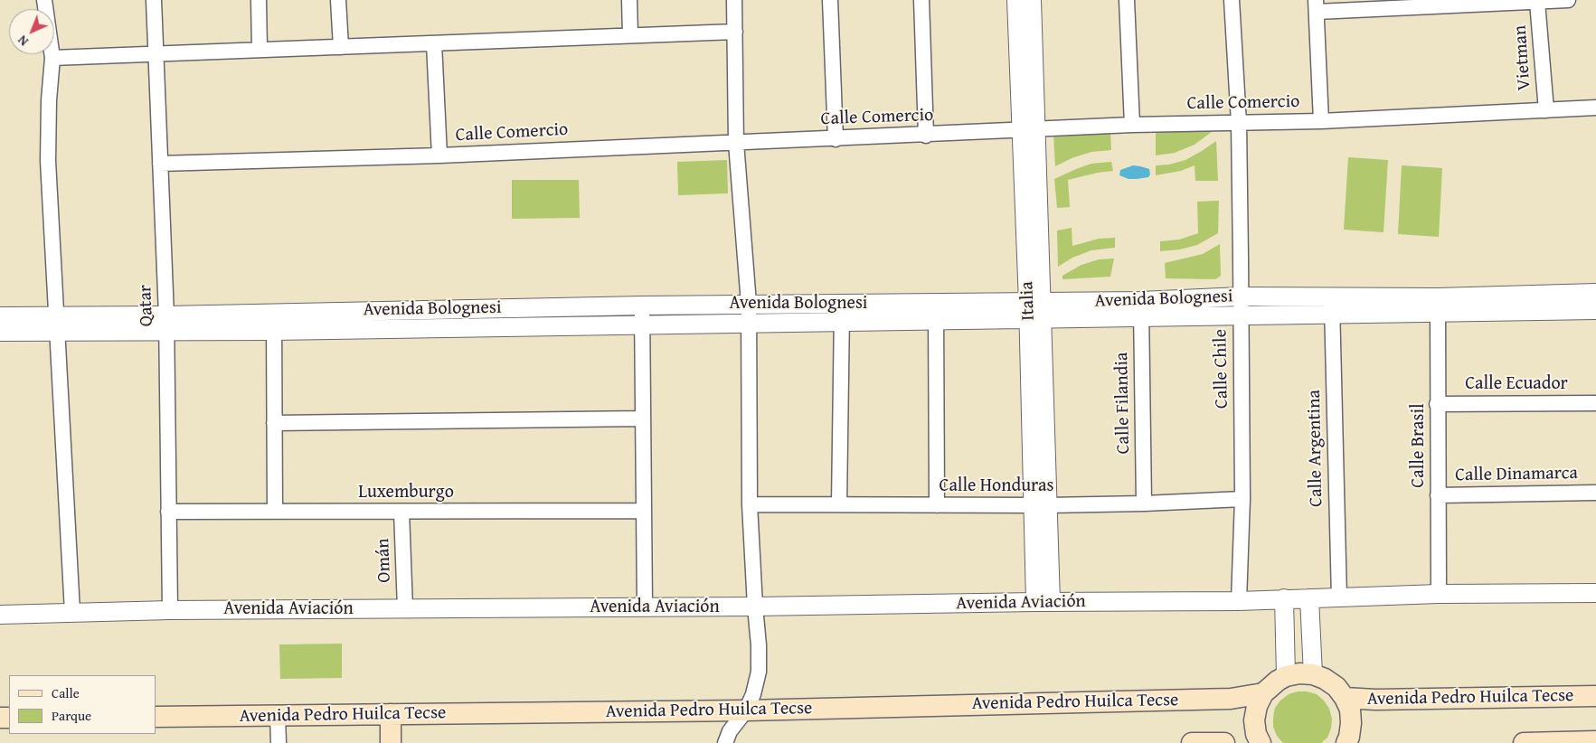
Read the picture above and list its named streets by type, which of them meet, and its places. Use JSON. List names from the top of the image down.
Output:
{
  "streets": {
    "main road": ["Avenida Pedro Huilca Tecse"],
    "street": [
      "Vietman",
      "Calle Comercio",
      "Avenida Bolognesi",
      "Italia",
      "Qatar",
      "Calle Chile",
      "Calle Ecuador",
      "Calle Filandia",
      "Calle Brasil",
      "Calle Argentina",
      "Calle Dinamarca",
      "Calle Honduras",
      "Luxemburgo",
      "Omán",
      "Avenida Aviación"
    ]
  },
  "crossings": [
    ["Vietman", "Calle Comercio"],
    ["Calle Comercio", "Italia"],
    ["Calle Comercio", "Qatar"],
    ["Calle Comercio", "Calle Chile"],
    ["Avenida Bolognesi", "Italia"],
    ["Avenida Bolognesi", "Qatar"],
    ["Avenida Bolognesi", "Calle Chile"],
    ["Avenida Bolognesi", "Calle Filandia"],
    ["Avenida Bolognesi", "Calle Brasil"],
    ["Avenida Bolognesi", "Calle Argentina"],
    ["Italia", "Calle Honduras"],
    ["Italia", "Avenida Aviación"],
    ["Qatar", "Luxemburgo"],
    ["Qatar", "Avenida Aviación"],
    ["Calle Chile", "Calle Honduras"],
    ["Calle Chile", "Avenida Aviación"],
    ["Calle Ecuador", "Calle Brasil"],
    ["Calle Filandia", "Calle Honduras"],
    ["Calle Brasil", "Calle Dinamarca"],
    ["Calle Brasil", "Avenida Aviación"],
    ["Calle Argentina", "Avenida Aviación"],
    ["Luxemburgo", "Omán"],
    ["Omán", "Avenida Aviación"]
  ],
  "legend": ["Calle", "Parque"],
  "north": "bottom left"
}
